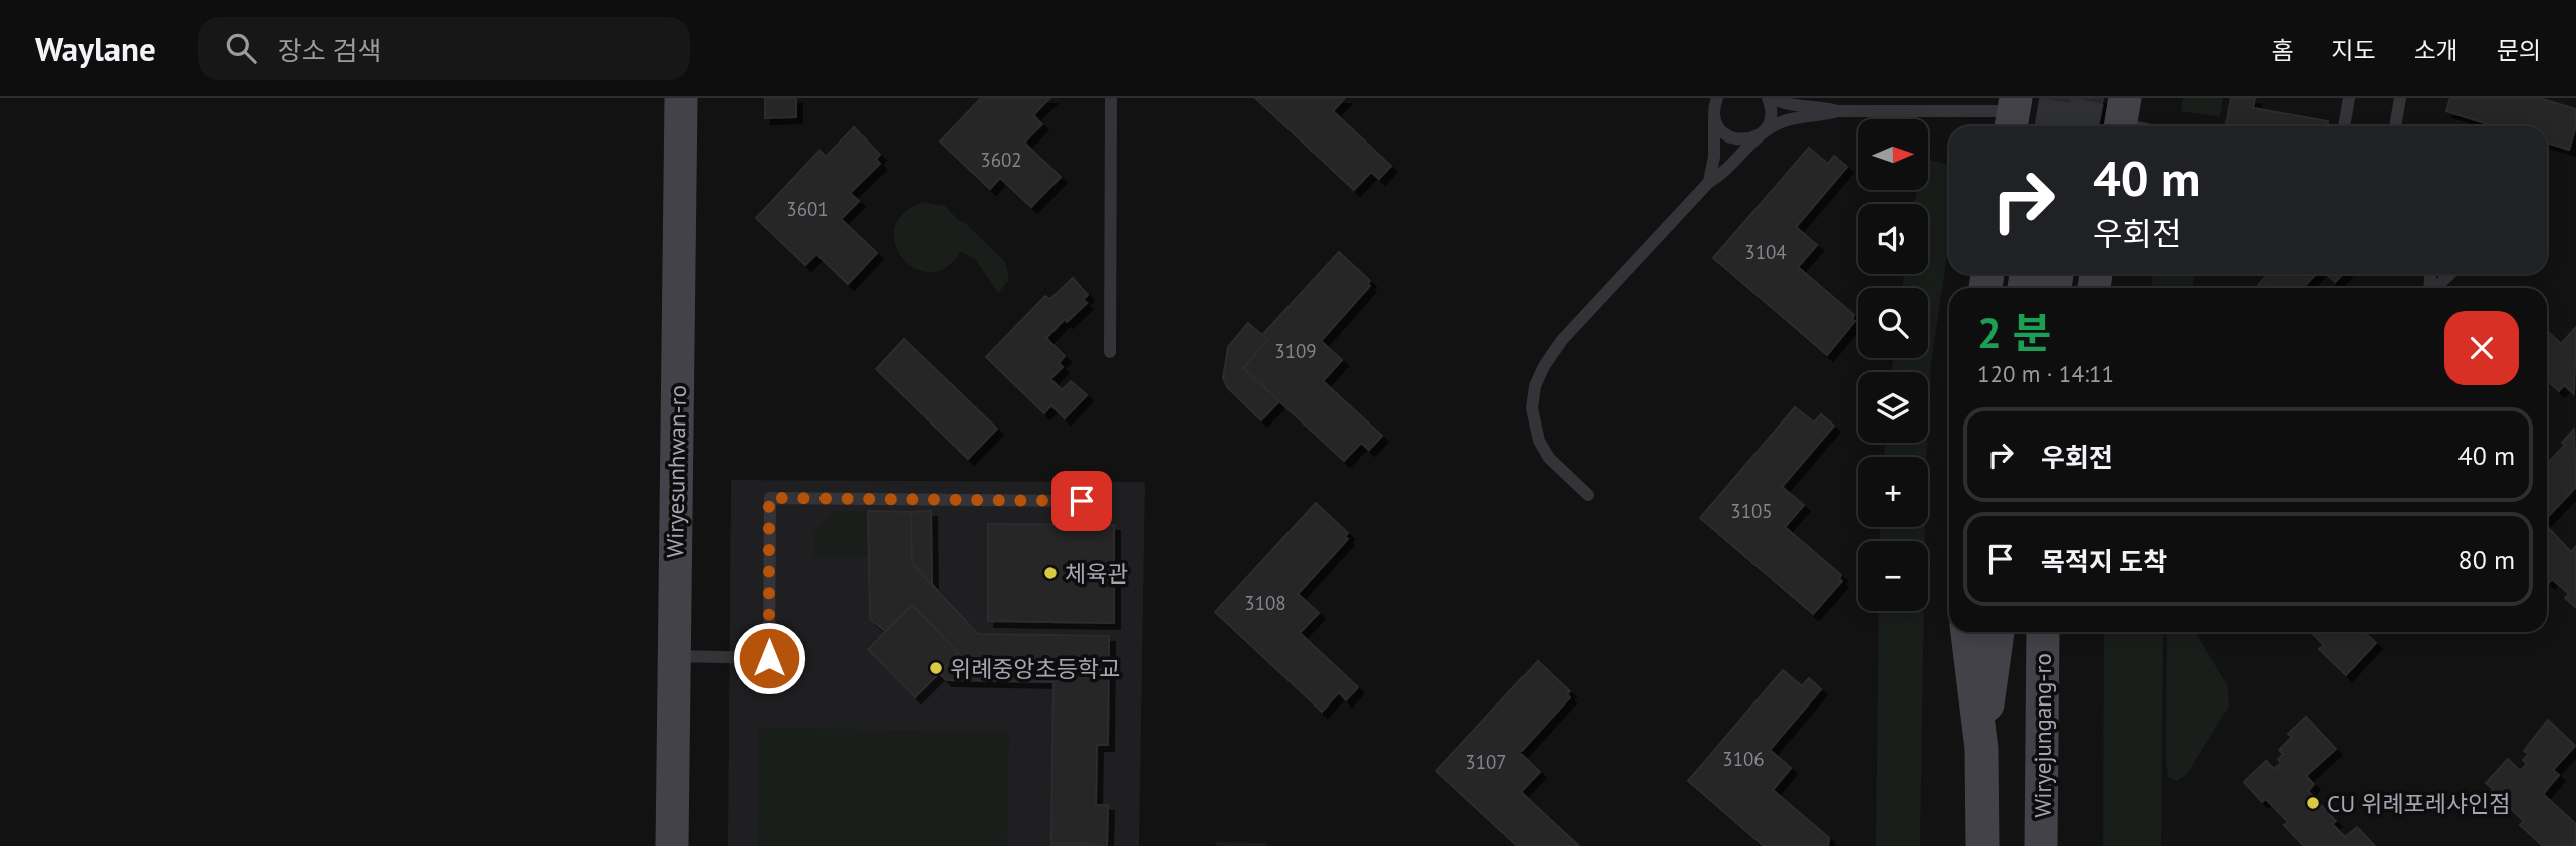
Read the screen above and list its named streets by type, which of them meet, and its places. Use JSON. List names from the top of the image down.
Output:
{
  "streets": {
    "street": ["Wiryesunhwan-ro", "Wiryejungang-ro"]
  },
  "places": ["체육관", "위례중앙초등학교", "CU 위례포레샤인점"],
  "house_numbers": [
    "3602",
    "3601",
    "3104",
    "3109",
    "3105",
    "3108",
    "3106",
    "3107"
  ],
  "north": "right",
  "page": {
    "header": "Waylane",
    "search": "장소 검색",
    "nav": [
      "홈",
      "지도",
      "소개",
      "문의"
    ],
    "map_buttons": ["+", "−"],
    "turn": ["40 m", "우회전"],
    "heading": ["2 분", "120 m · 14:11"],
    "list": [
      {
        "name": "우회전",
        "value": "40 m"
      },
      {
        "name": "목적지 도착",
        "value": "80 m"
      }
    ]
  }
}
